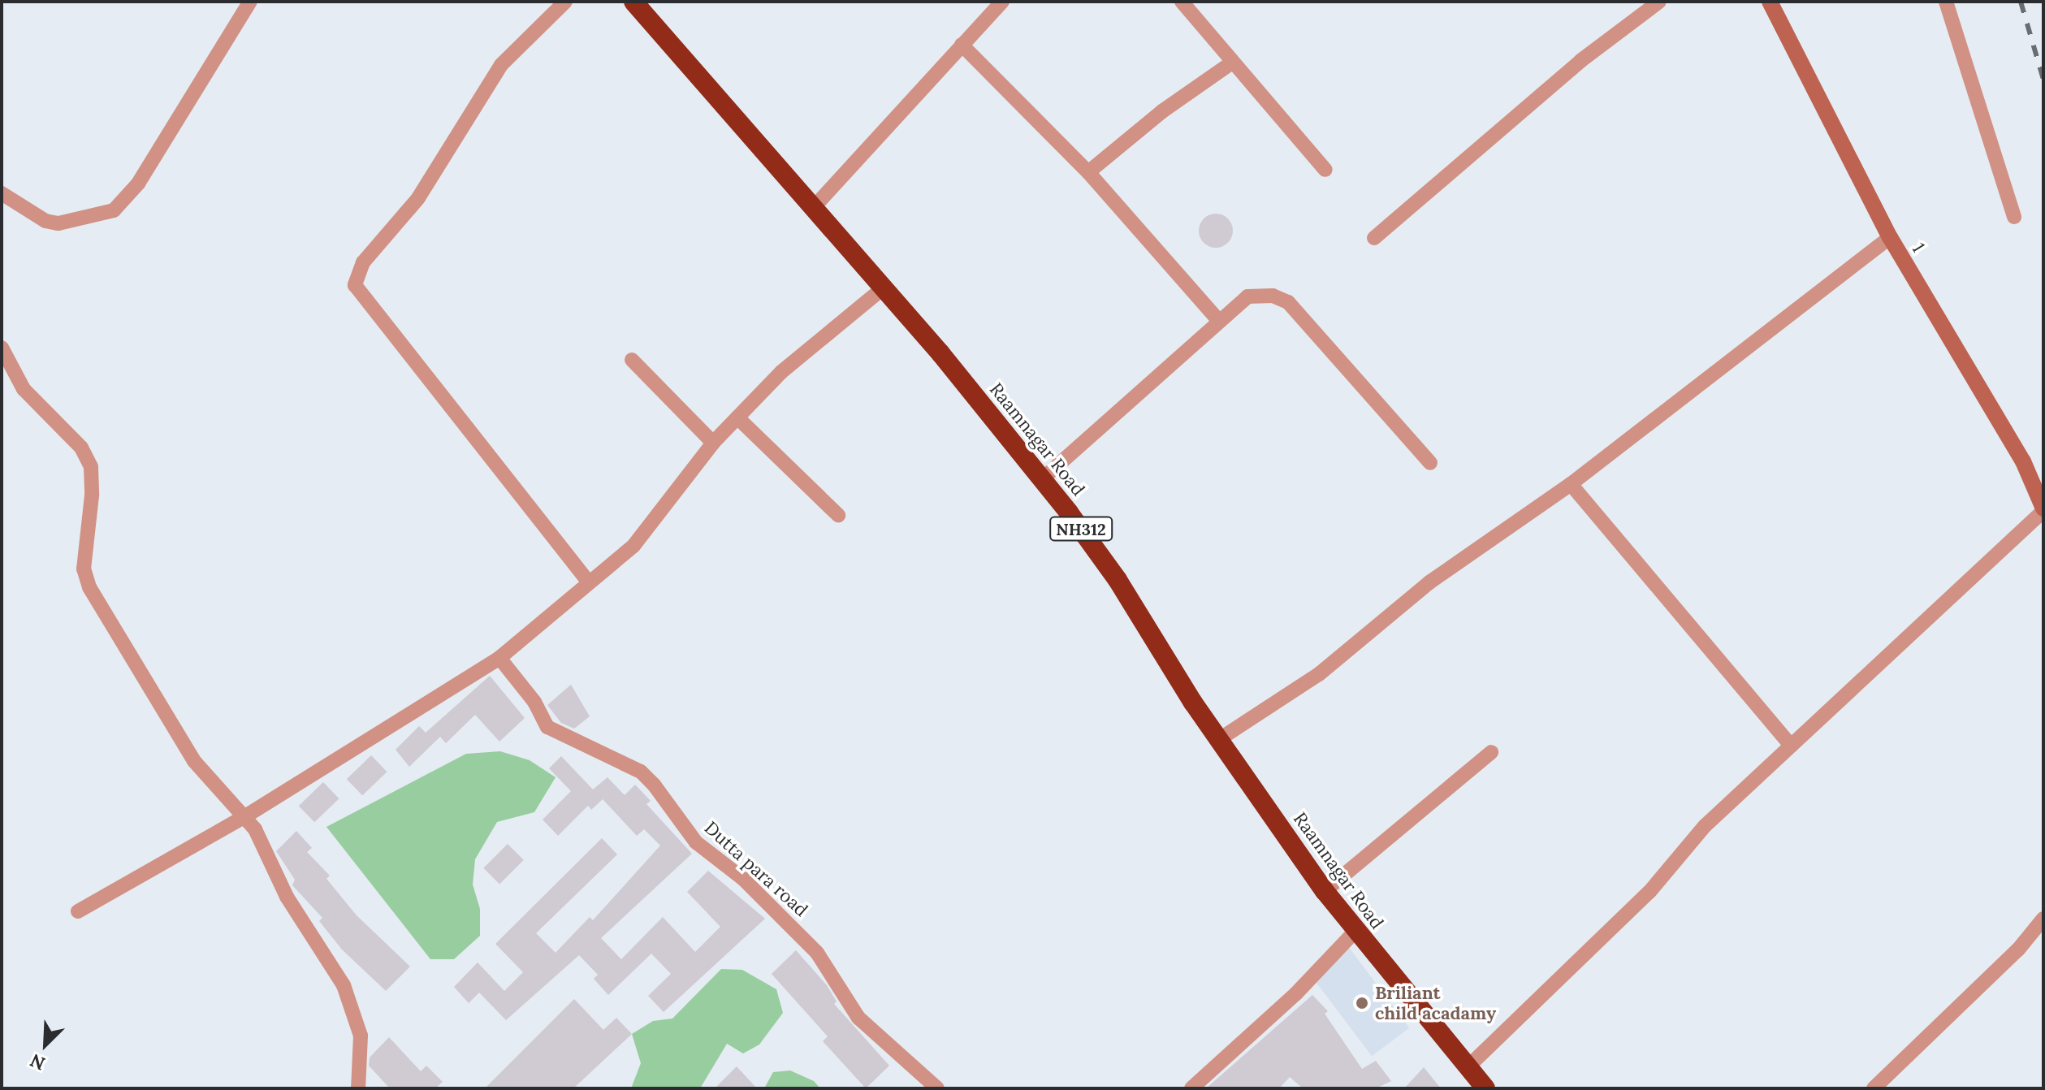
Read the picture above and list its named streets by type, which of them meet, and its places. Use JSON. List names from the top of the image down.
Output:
{
  "streets": {
    "highway": ["Raamnagar Road", "NH312"],
    "street": ["1", "Dutta para road"]
  },
  "places": ["Briliant child acadamy"],
  "north": "bottom left"
}
